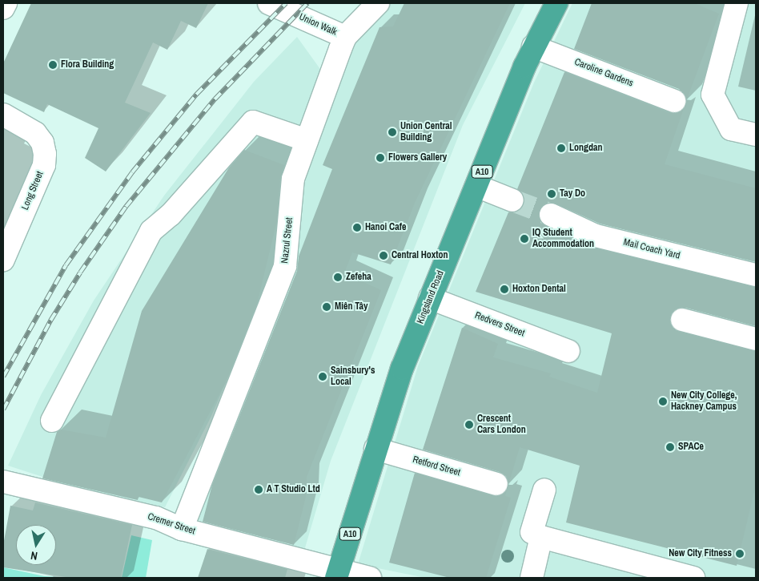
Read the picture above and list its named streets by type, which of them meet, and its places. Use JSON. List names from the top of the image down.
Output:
{
  "streets": {
    "highway": ["A10", "Kingsland Road"],
    "street": [
      "Union Walk",
      "Caroline Gardens",
      "Long Street",
      "Nazrul Street",
      "Mail Coach Yard",
      "Redvers Street",
      "Retford Street",
      "Cremer Street"
    ]
  },
  "crossings": [
    ["Union Walk", "Nazrul Street"],
    ["Caroline Gardens", "Kingsland Road"],
    ["Nazrul Street", "Cremer Street"],
    ["Kingsland Road", "Redvers Street"],
    ["Kingsland Road", "Retford Street"],
    ["Kingsland Road", "Cremer Street"]
  ],
  "places": [
    "Flora Building",
    "Union Central Building",
    "Longdan",
    "Flowers Gallery",
    "Tay Do",
    "Hanoi Cafe",
    "IQ Student Accommodation",
    "Central Hoxton",
    "Zefeha",
    "Hoxton Dental",
    "Miên Tây",
    "Sainsbury's Local",
    "New City College, Hackney Campus",
    "Crescent Cars London",
    "SPACe",
    "A T Studio Ltd",
    "New City Fitness"
  ],
  "north": "bottom"
}
